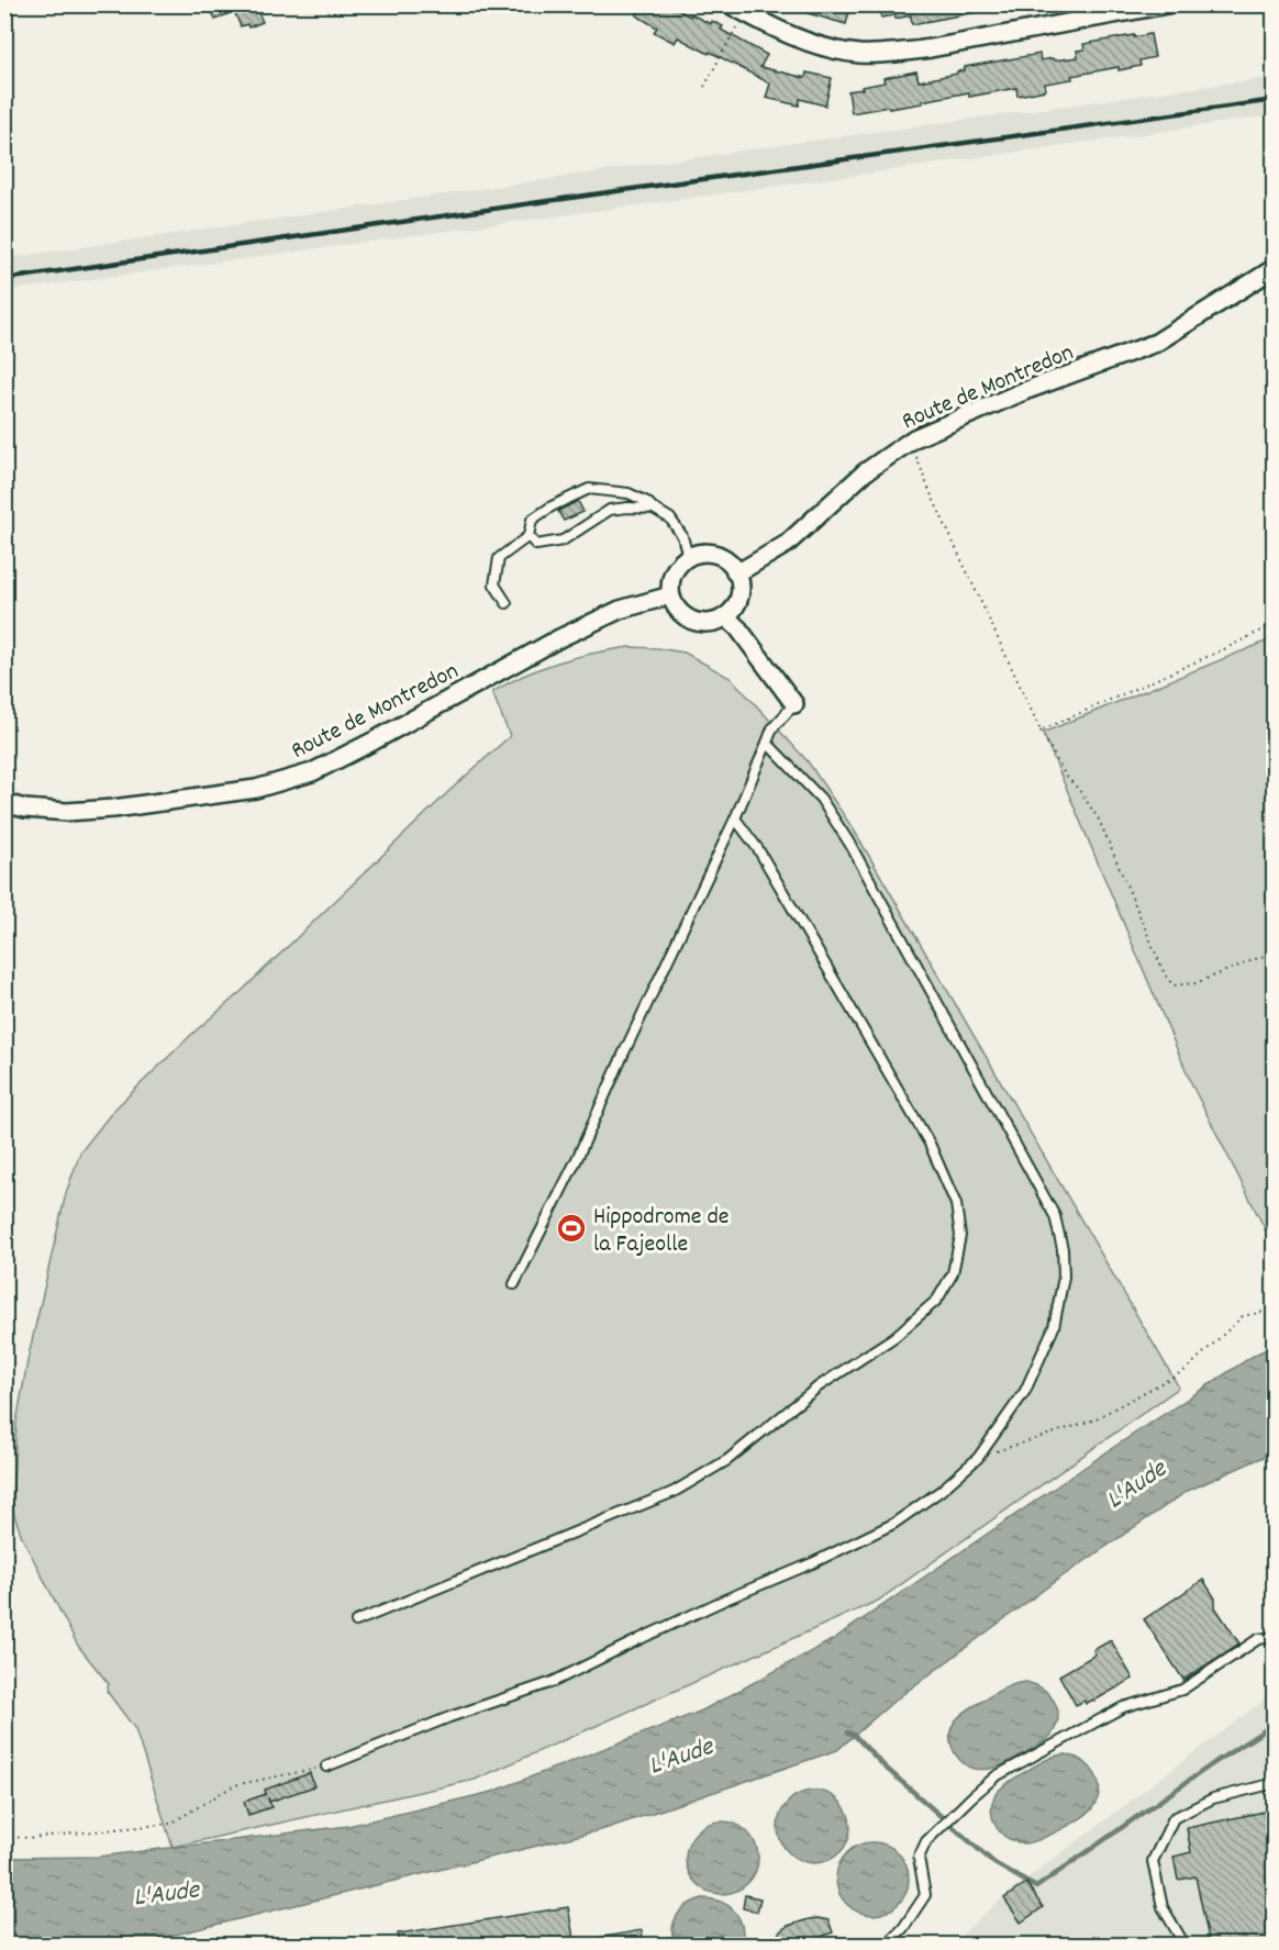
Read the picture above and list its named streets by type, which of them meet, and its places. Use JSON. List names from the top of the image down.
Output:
{
  "streets": {
    "street": ["Route de Montredon"]
  },
  "water": ["L'Aude"],
  "places": {
    "sports": ["Hippodrome de la Fajeolle"]
  }
}
